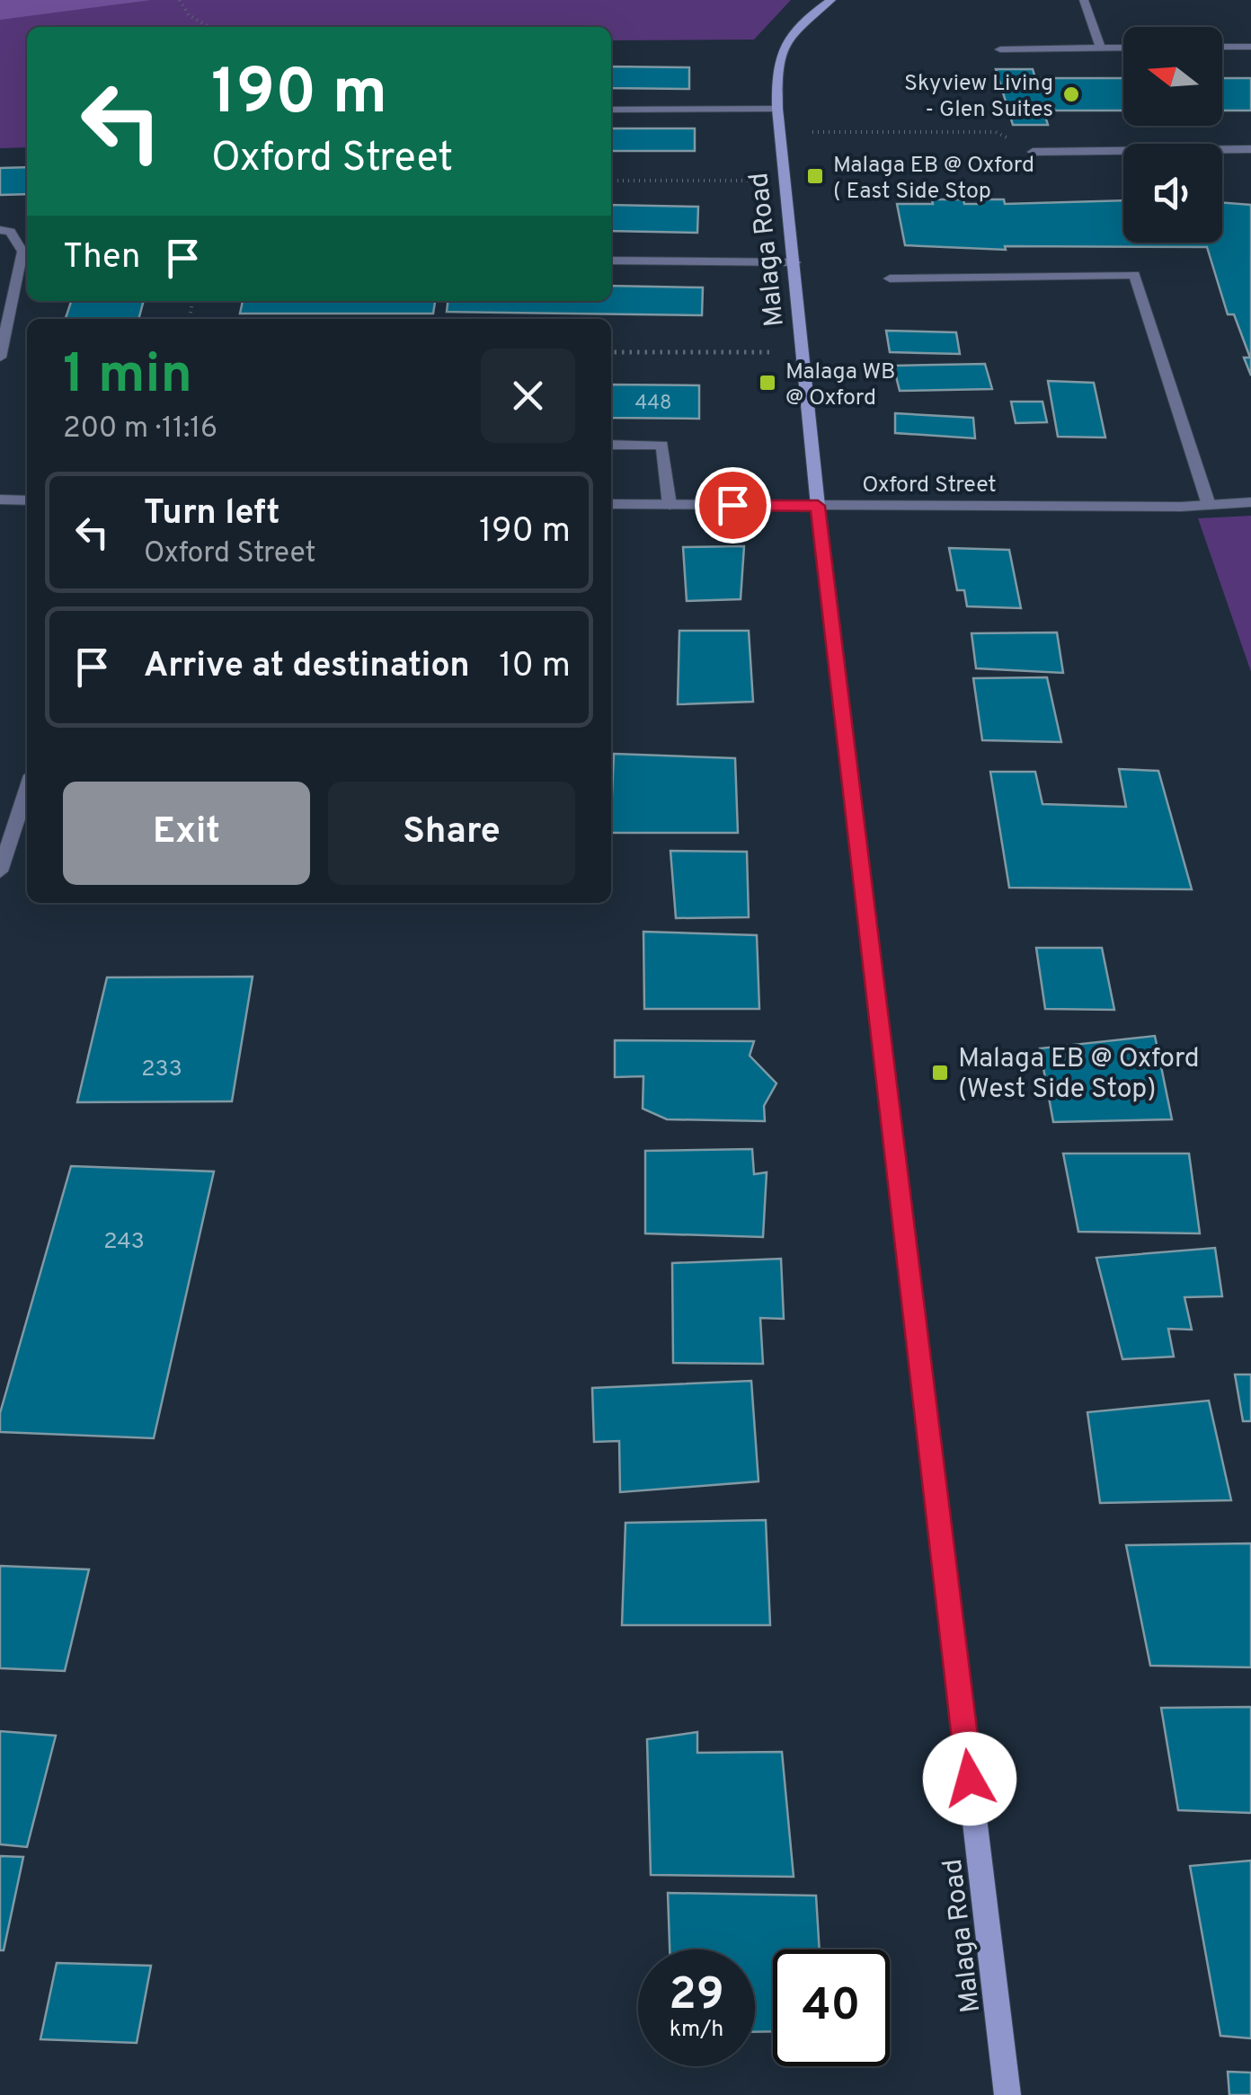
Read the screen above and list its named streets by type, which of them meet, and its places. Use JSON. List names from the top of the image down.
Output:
{
  "streets": {
    "street": ["Malaga Road", "Oxford Street"]
  },
  "crossings": [
    ["Malaga Road", "Oxford Street"]
  ],
  "places": {
    "other": ["Skyview Living - Glen Suites"],
    "transit": ["Malaga EB @ Oxford ( East Side Stop", "Malaga WB @ Oxford", "Malaga EB @ Oxford (West Side Stop)"]
  },
  "house_numbers": ["448", "233", "243"],
  "north": "left",
  "page": {
    "turn": ["190 m", "Oxford Street"],
    "then": "Then",
    "heading": ["1 min", "200 m · 11:16"],
    "list": [
      {
        "name": "Turn left",
        "note": "Oxford Street",
        "value": "190 m"
      },
      {
        "name": "Arrive at destination",
        "value": "10 m"
      }
    ],
    "buttons": ["Exit", "Share"],
    "speed": "29 km/h",
    "limit": "40"
  }
}
